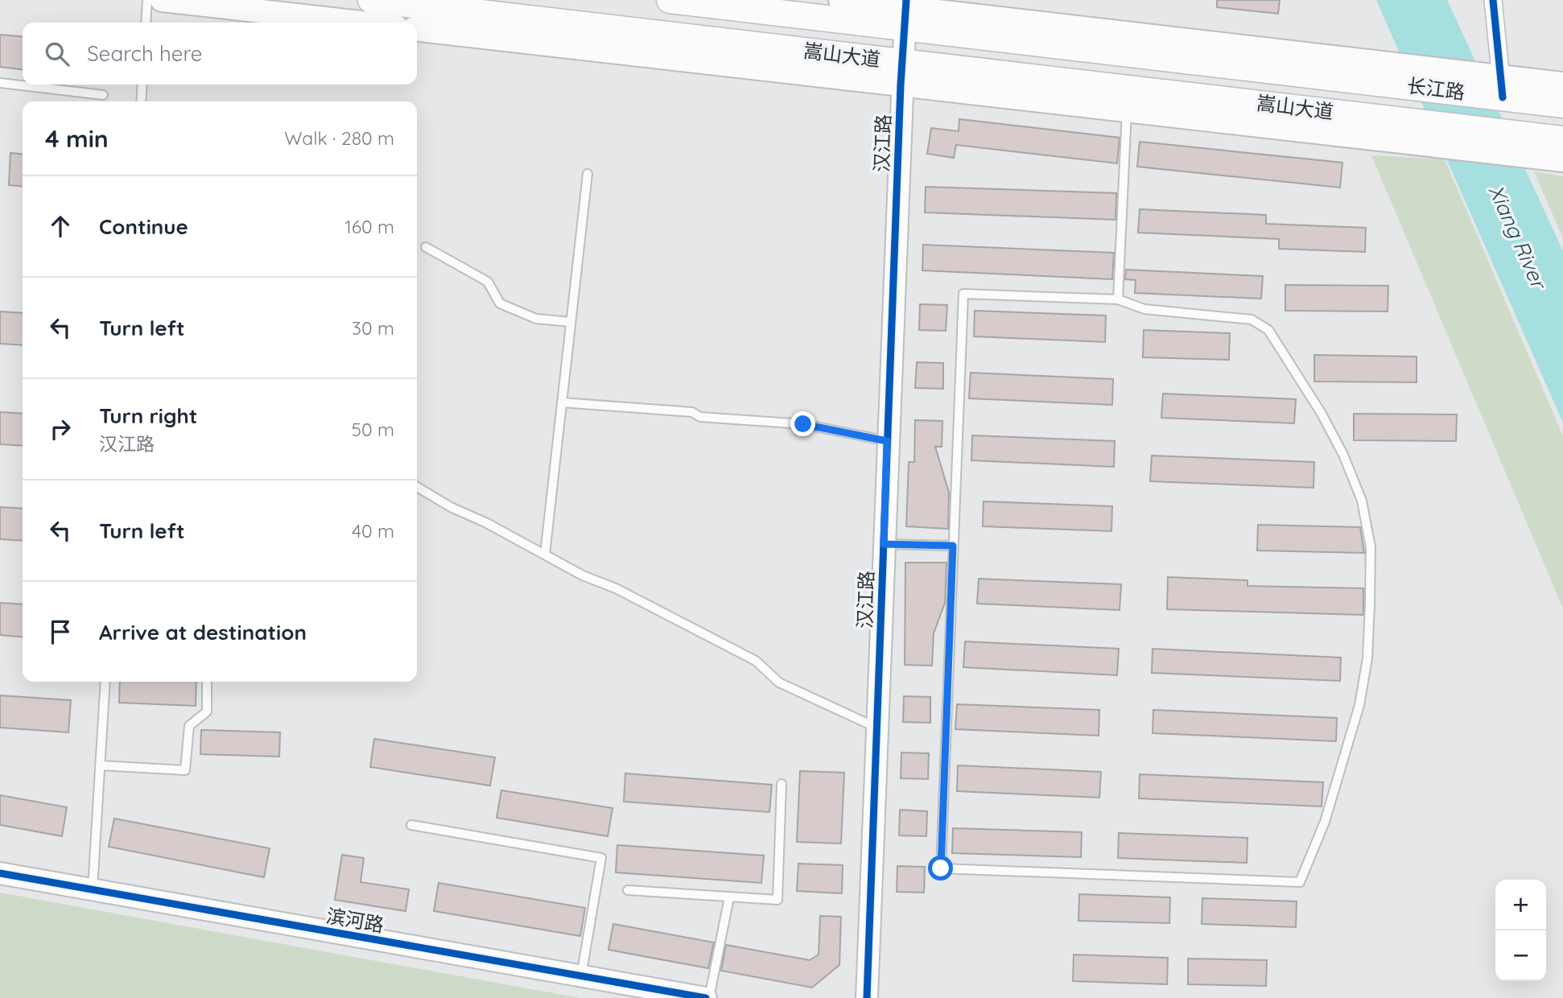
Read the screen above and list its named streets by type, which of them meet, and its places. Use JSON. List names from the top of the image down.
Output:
{
  "streets": {
    "main road": ["嵩山大道", "长江路"],
    "street": ["汉江路", "滨河路"]
  },
  "crossings": [
    ["嵩山大道", "长江路"],
    ["嵩山大道", "汉江路"]
  ],
  "water": ["Xiang River"],
  "page": {
    "search": "Search here",
    "heading": ["4 min", "Walk · 280 m"],
    "list": [
      ["Continue", "160 m"],
      ["Turn left", "30 m"],
      ["Turn right", "汉江路", "50 m"],
      ["Turn left", "40 m"],
      "Arrive at destination"
    ],
    "map_buttons": ["+", "−"]
  }
}
